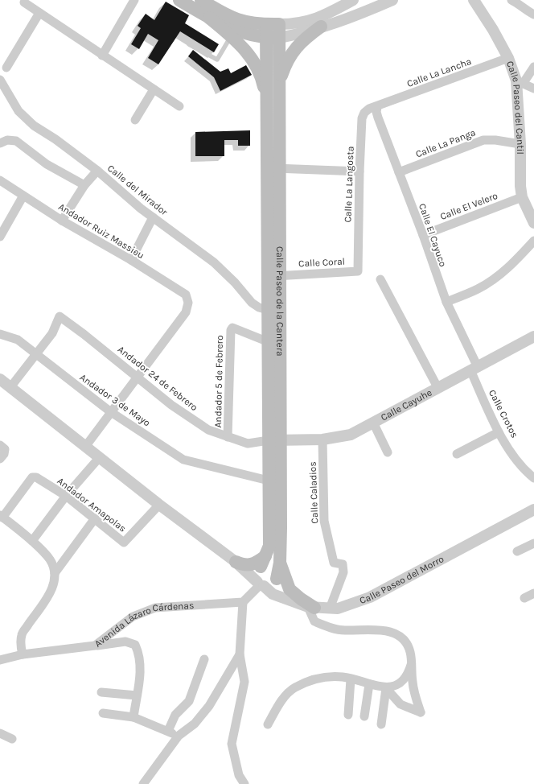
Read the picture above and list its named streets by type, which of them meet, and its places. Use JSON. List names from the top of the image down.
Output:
{
  "streets": {
    "main road": ["Calle Paseo de la Cantera"],
    "street": [
      "Calle La Lancha",
      "Calle Paseo del Cantil",
      "Calle La Panga",
      "Calle La Langosta",
      "Calle del Mirador",
      "Calle El Velero",
      "Andador Ruiz Massieu",
      "Calle El Cayuco",
      "Calle Coral",
      "Andador 24 de Febrero",
      "Andador 5 de Febrero",
      "Andador 3 de Mayo",
      "Calle Cayuhe",
      "Calle Crotos",
      "Calle Caladios",
      "Andador Amapolas",
      "Calle Paseo del Morro",
      "Avenida Lázaro Cárdenas"
    ]
  },
  "crossings": [
    ["Calle La Lancha", "Calle Paseo del Cantil"],
    ["Calle La Lancha", "Calle La Langosta"],
    ["Calle La Lancha", "Calle El Cayuco"],
    ["Calle Paseo del Cantil", "Calle La Panga"],
    ["Calle Paseo del Cantil", "Calle El Velero"],
    ["Calle La Panga", "Calle El Cayuco"],
    ["Calle La Langosta", "Calle El Cayuco"],
    ["Calle La Langosta", "Calle Coral"],
    ["Calle del Mirador", "Calle Paseo de la Cantera"],
    ["Calle El Velero", "Calle El Cayuco"],
    ["Andador Ruiz Massieu", "Andador 24 de Febrero"],
    ["Calle El Cayuco", "Calle Cayuhe"],
    ["Calle El Cayuco", "Calle Crotos"],
    ["Calle Coral", "Calle Paseo de la Cantera"],
    ["Calle Paseo de la Cantera", "Andador 24 de Febrero"],
    ["Calle Paseo de la Cantera", "Andador 5 de Febrero"],
    ["Calle Paseo de la Cantera", "Andador 3 de Mayo"],
    ["Calle Paseo de la Cantera", "Calle Cayuhe"],
    ["Andador 24 de Febrero", "Andador 5 de Febrero"],
    ["Andador 24 de Febrero", "Andador 3 de Mayo"],
    ["Andador 24 de Febrero", "Calle Cayuhe"],
    ["Calle Cayuhe", "Calle Crotos"],
    ["Calle Cayuhe", "Calle Caladios"],
    ["Calle Caladios", "Calle Paseo del Morro"],
    ["Andador Amapolas", "Calle Paseo del Morro"]
  ]
}
